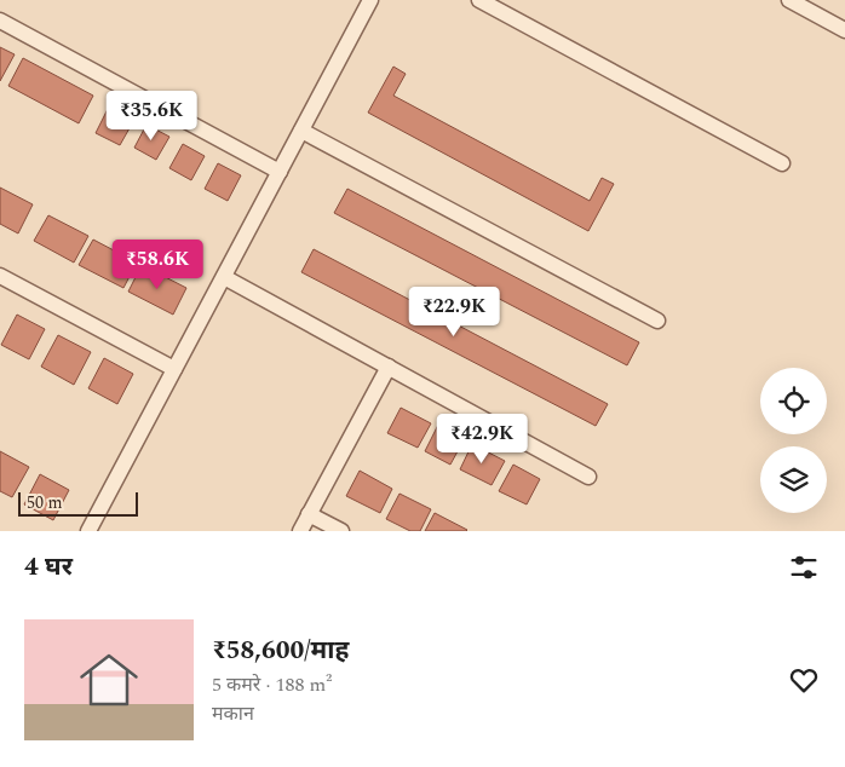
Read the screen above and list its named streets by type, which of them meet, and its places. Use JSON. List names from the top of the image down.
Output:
{
  "scale_bar": "50 m",
  "page": {
    "price": [
      "₹35.6K",
      "₹58.6K",
      "₹22.9K",
      "₹42.9K"
    ],
    "scale": "50 m",
    "heading": "4 घर",
    "list": [
      {
        "name": "₹58,600/माह",
        "note": "5 कमरे · 188 m² · मकान"
      }
    ]
  }
}
